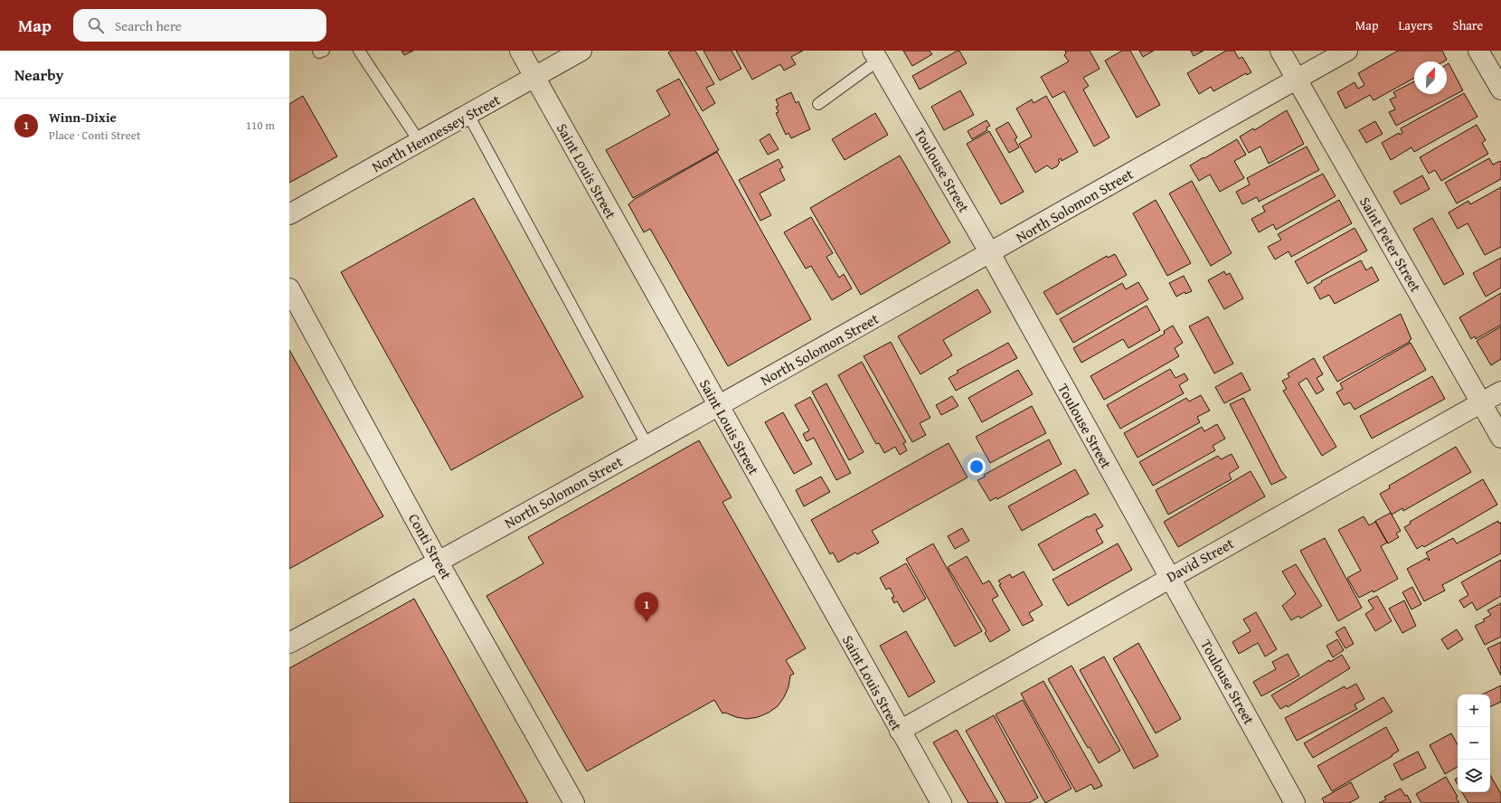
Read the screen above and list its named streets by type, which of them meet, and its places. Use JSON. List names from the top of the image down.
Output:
{
  "streets": {
    "street": [
      "North Hennessey Street",
      "Toulouse Street",
      "Saint Louis Street",
      "North Solomon Street",
      "Saint Peter Street",
      "Conti Street",
      "David Street"
    ]
  },
  "crossings": [
    ["North Hennessey Street", "Saint Louis Street"],
    ["Toulouse Street", "North Solomon Street"],
    ["Toulouse Street", "David Street"],
    ["Saint Louis Street", "North Solomon Street"],
    ["Saint Louis Street", "David Street"],
    ["North Solomon Street", "Saint Peter Street"],
    ["North Solomon Street", "Conti Street"],
    ["Saint Peter Street", "David Street"]
  ],
  "north": "top right",
  "page": {
    "header": "Map",
    "search": "Search here",
    "nav": ["Map", "Layers", "Share"],
    "heading": "Nearby",
    "list": [
      {
        "mark": "1",
        "name": "Winn-Dixie",
        "note": "Place · Conti Street",
        "value": "110 m"
      }
    ],
    "pins": "1",
    "map_buttons": ["+", "−"]
  }
}
